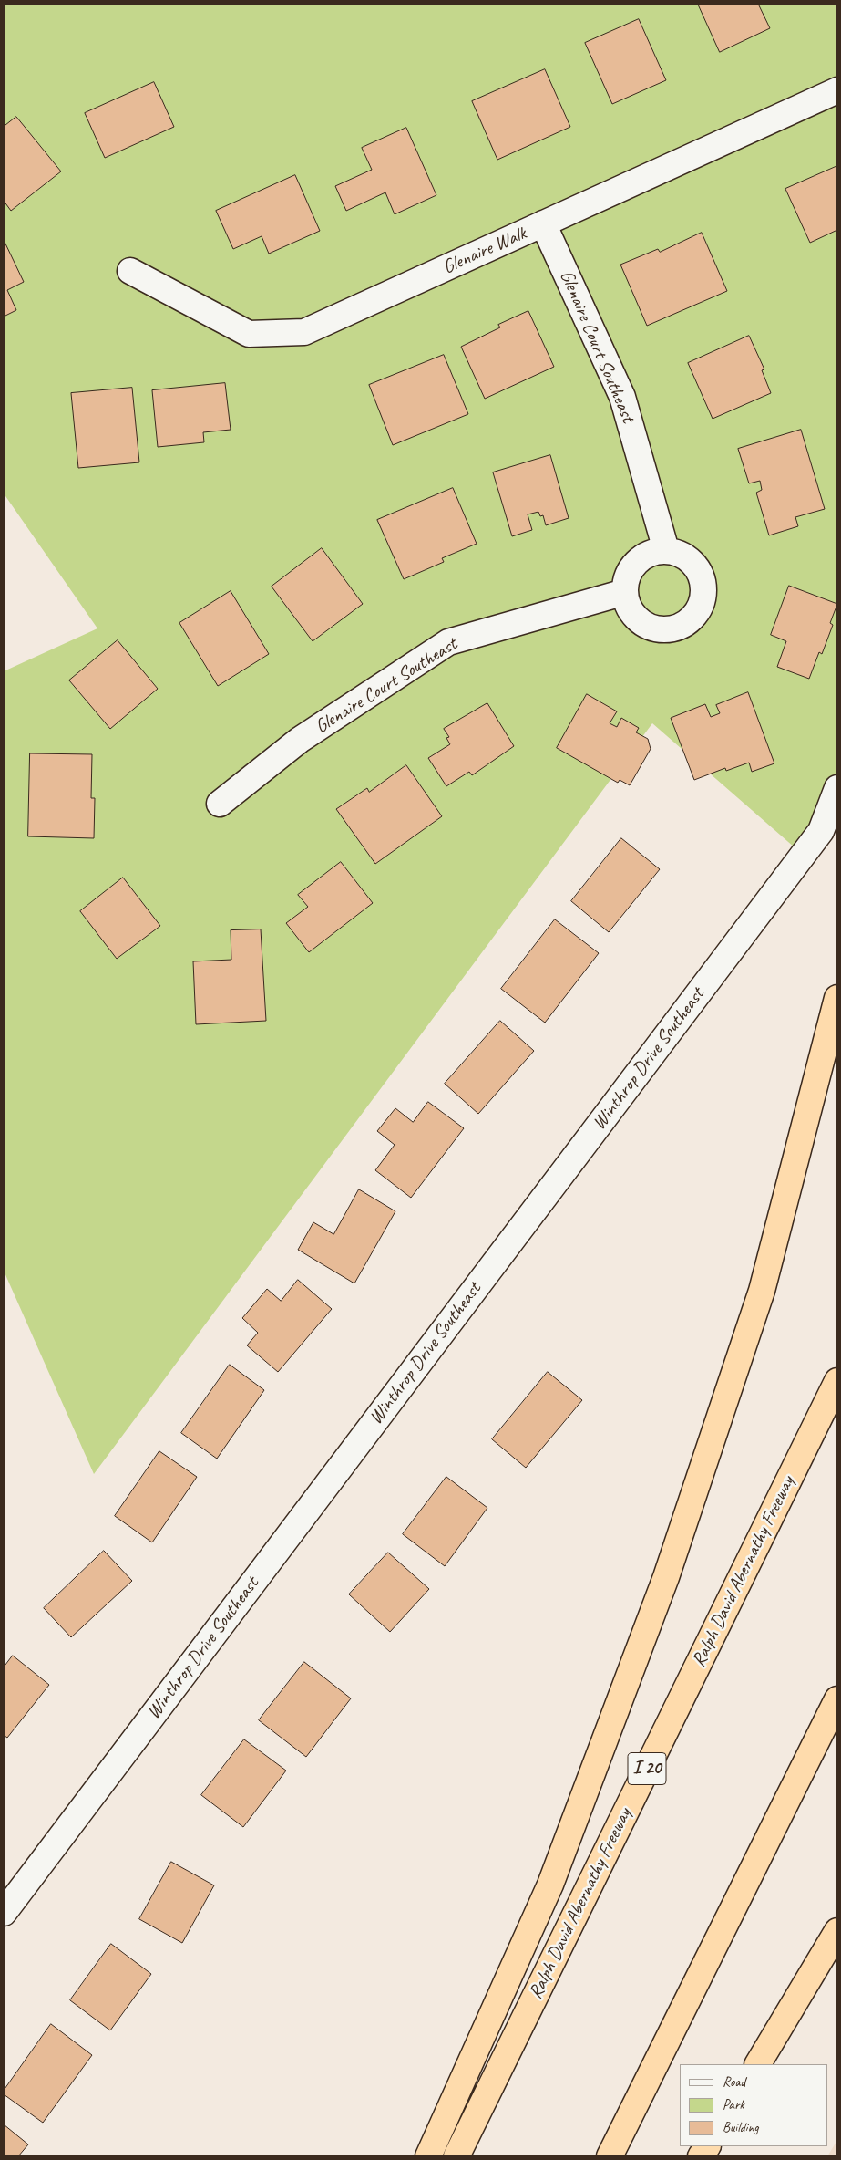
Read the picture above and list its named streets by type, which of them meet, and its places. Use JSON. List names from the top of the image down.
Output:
{
  "streets": {
    "highway": ["Ralph David Abernathy Freeway", "I 20"],
    "street": ["Glenaire Walk", "Glenaire Court Southeast", "Winthrop Drive Southeast"]
  },
  "crossings": [
    ["Glenaire Walk", "Glenaire Court Southeast"]
  ],
  "legend": ["Road", "Park", "Building"]
}
